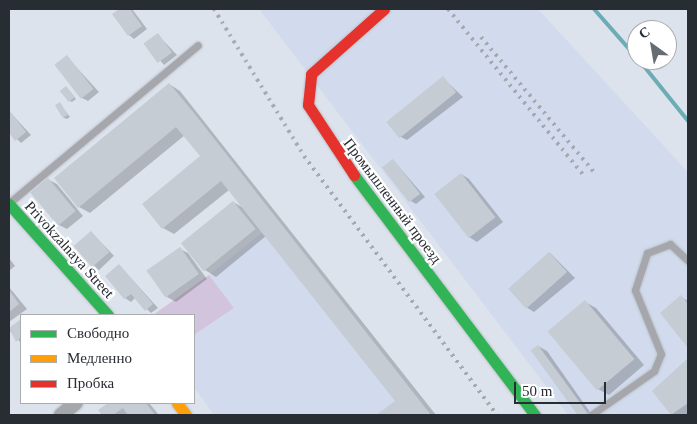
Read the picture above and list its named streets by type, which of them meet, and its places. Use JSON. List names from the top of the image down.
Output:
{
  "streets": {
    "street": ["Промышленный проезд", "Privokzalnaya Street"]
  },
  "legend": ["Свободно", "Медленно", "Пробка"],
  "scale_bar": "50 m",
  "north": "top left"
}
